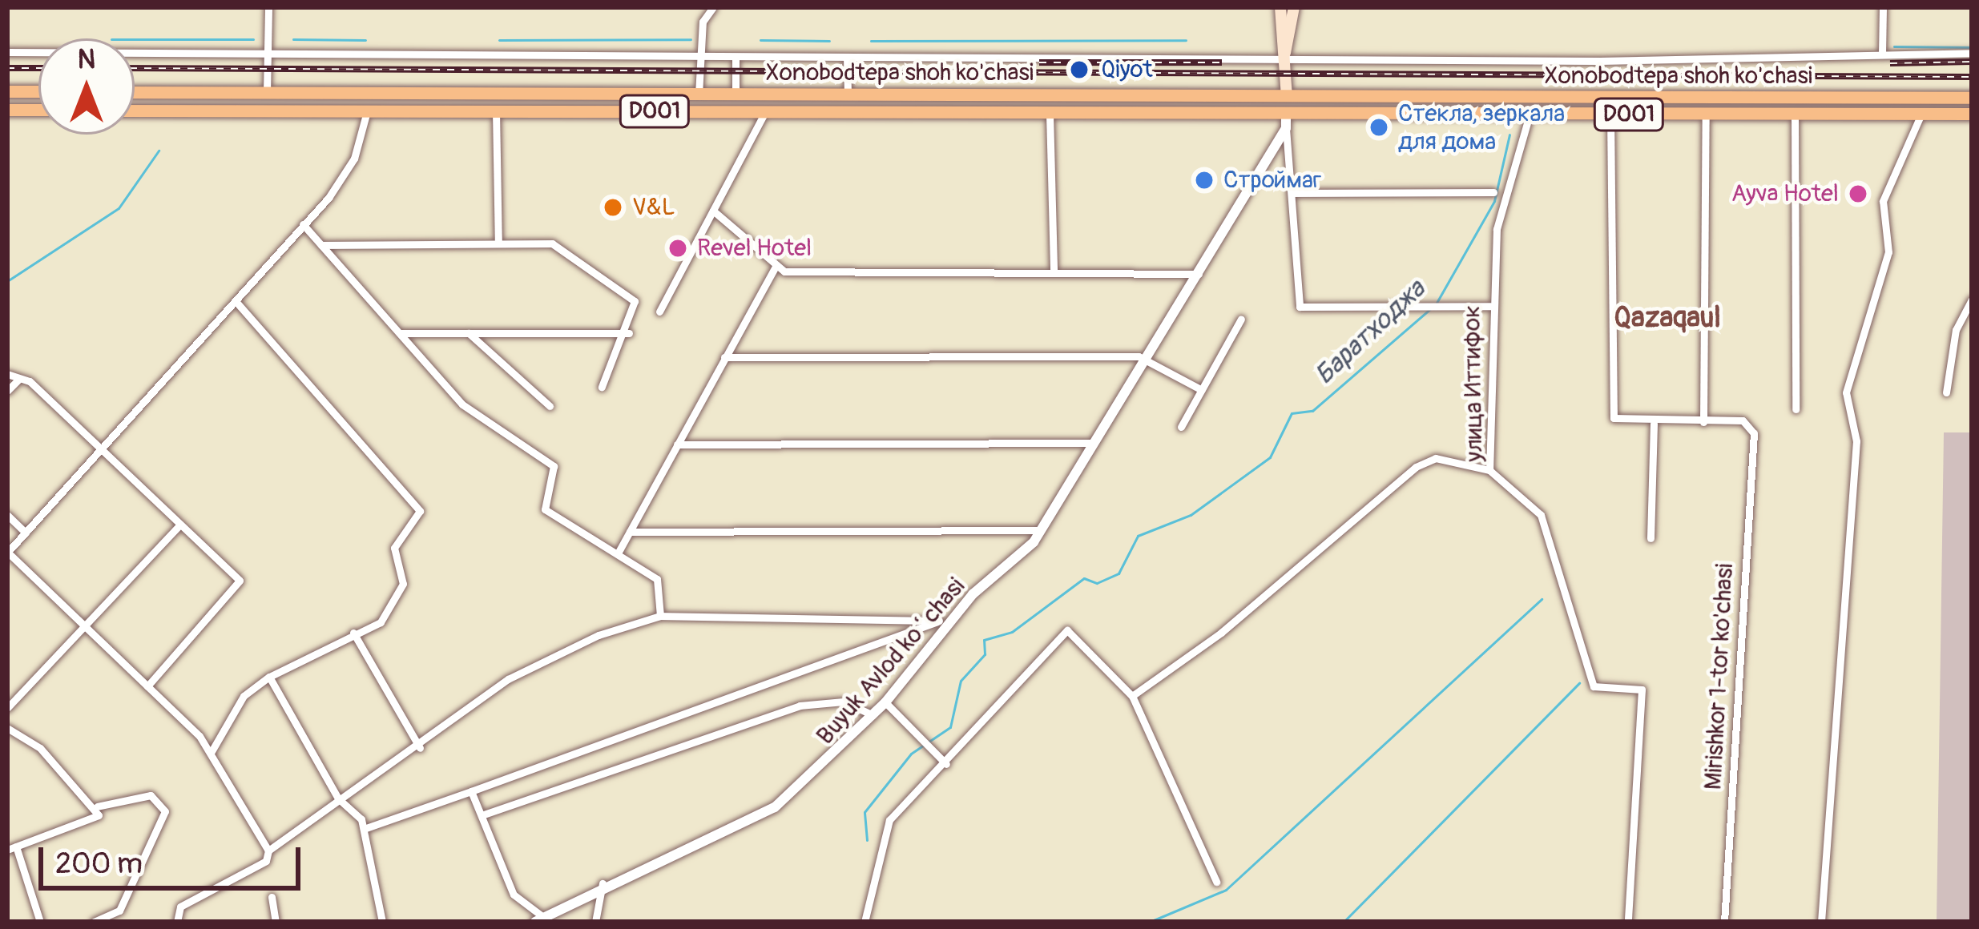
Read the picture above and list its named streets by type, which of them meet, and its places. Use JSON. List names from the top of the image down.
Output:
{
  "streets": {
    "highway": ["Xonobodtepa shoh ko'chasi", "D001"],
    "street": ["улица Иттифок", "Buyuk Avlod koʻchasi", "Mirishkor 1-tor ko'chasi"]
  },
  "crossings": [
    ["Xonobodtepa shoh ko'chasi", "улица Иттифок"],
    ["Xonobodtepa shoh ko'chasi", "Buyuk Avlod koʻchasi"]
  ],
  "districts": ["Qazaqaul"],
  "water": ["Баратходжа"],
  "places": [
    "Qiyot",
    "Стекла, зеркала для дома",
    "Строймаг",
    "Ayva Hotel",
    "V&L",
    "Revel Hotel"
  ],
  "scale_bar": "200 m",
  "north": "top"
}
